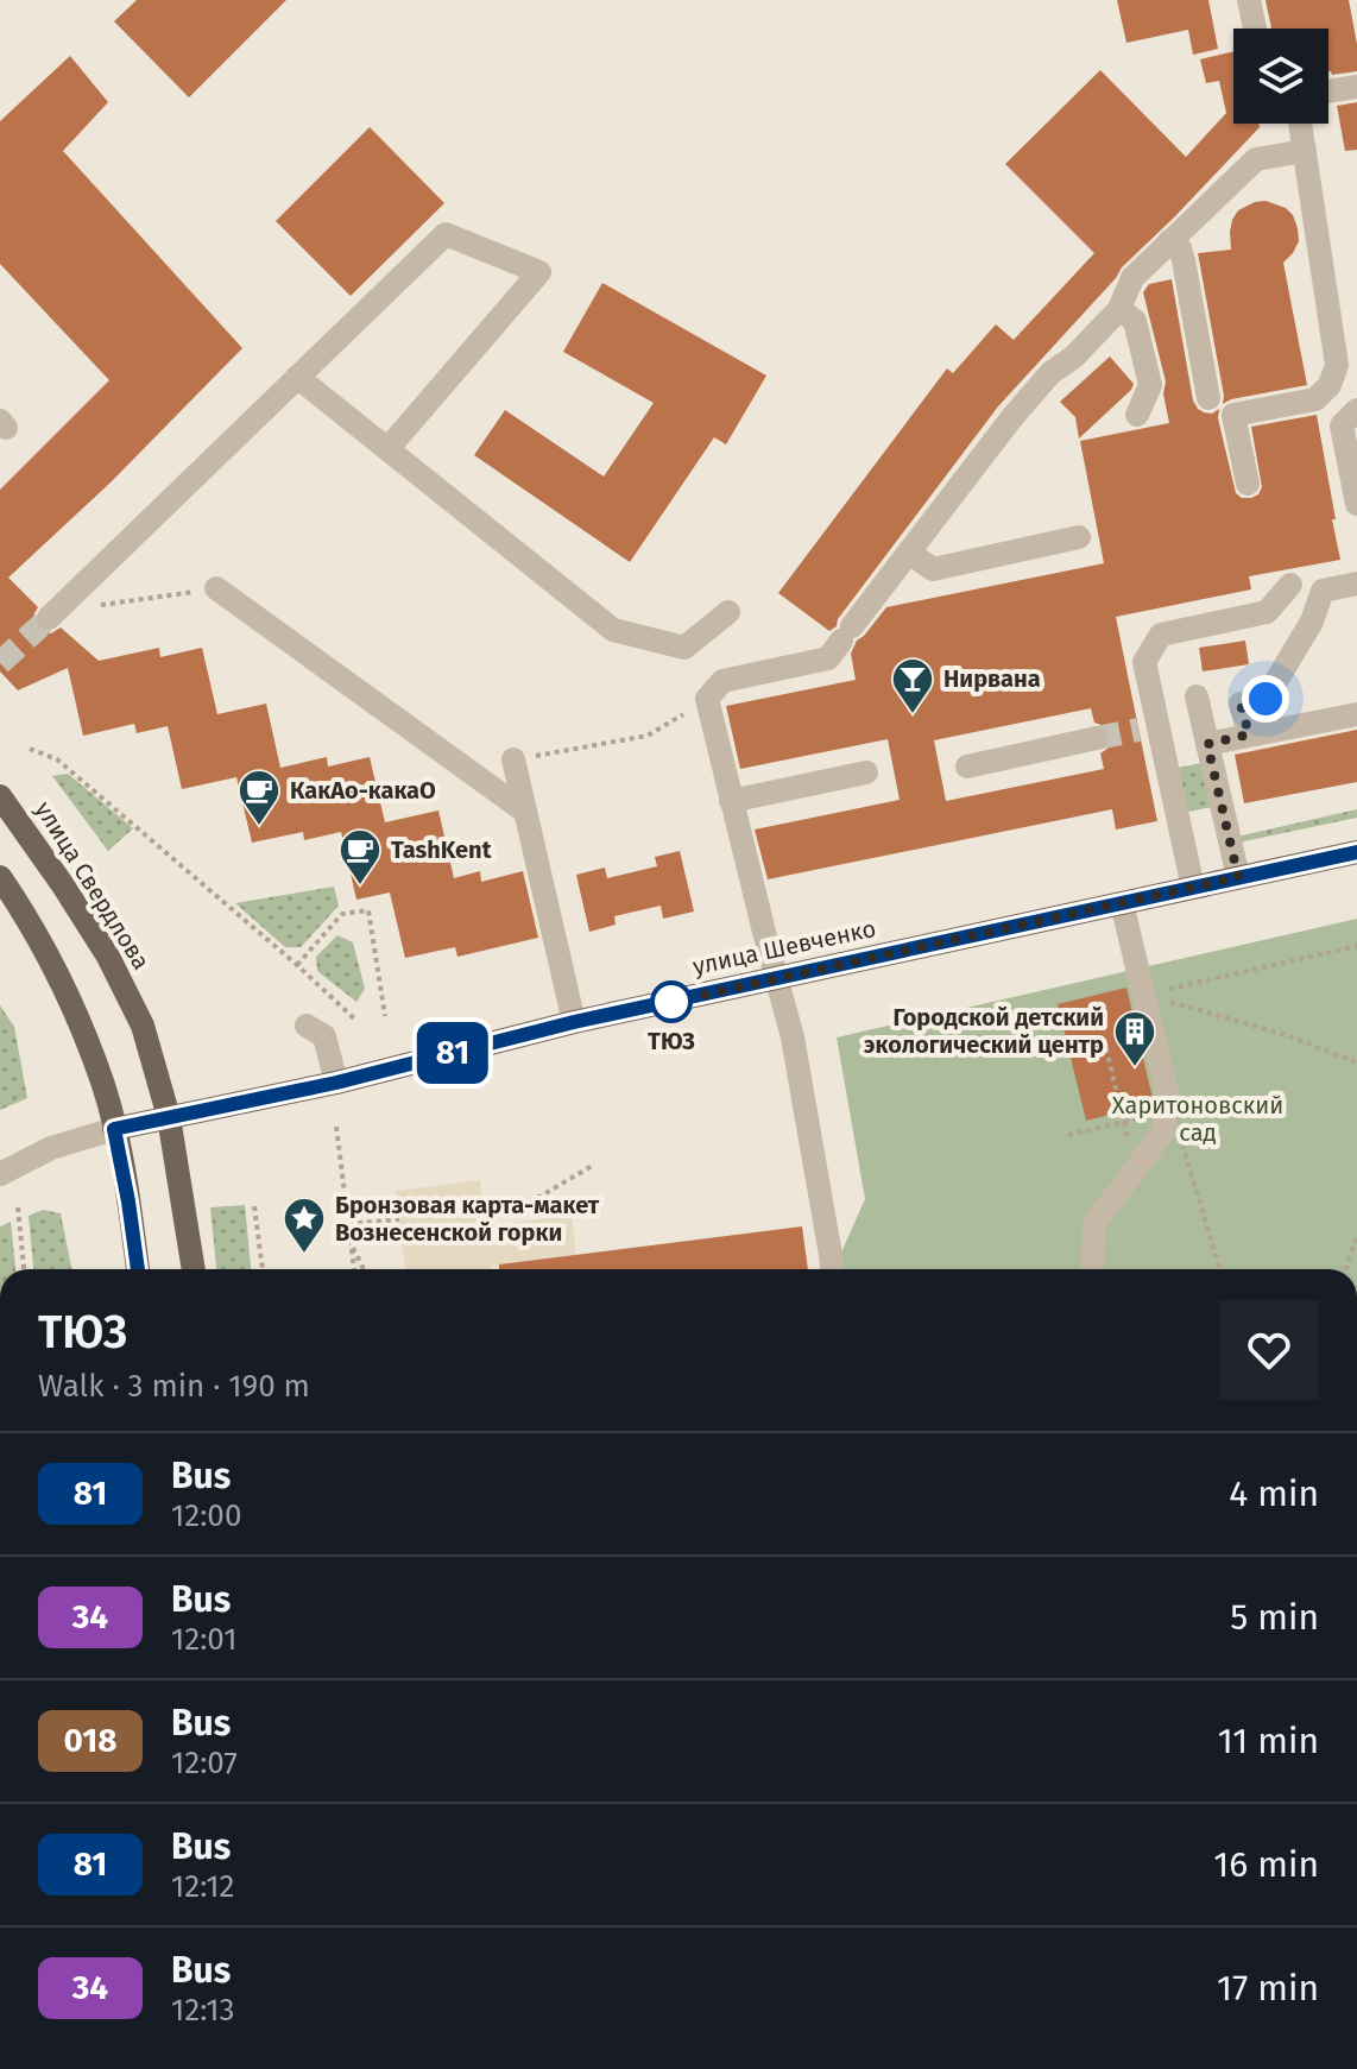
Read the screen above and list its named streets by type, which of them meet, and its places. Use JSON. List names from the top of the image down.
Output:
{
  "streets": {
    "main road": ["улица Свердлова", "улица Шевченко"]
  },
  "crossings": [
    ["улица Свердлова", "улица Шевченко"]
  ],
  "parks": ["Харитоновский сад"],
  "places": {
    "bar": ["Нирвана"],
    "cafe": ["КакАо-какаО", "TashKent"],
    "other": ["ТЮЗ"],
    "building": ["Городской детский экологический центр"],
    "place": ["Бронзовая карта-макет Вознесенской горки"]
  },
  "lines": ["bus line 81"],
  "page": {
    "on_map": "81",
    "heading": ["ТЮЗ", "Walk · 3 min · 190 m"],
    "list": [
      {
        "mark": "81",
        "name": "Bus",
        "note": "12:00",
        "value": "4 min"
      },
      {
        "mark": "34",
        "name": "Bus",
        "note": "12:01",
        "value": "5 min"
      },
      {
        "mark": "018",
        "name": "Bus",
        "note": "12:07",
        "value": "11 min"
      },
      {
        "mark": "81",
        "name": "Bus",
        "note": "12:12",
        "value": "16 min"
      },
      {
        "mark": "34",
        "name": "Bus",
        "note": "12:13",
        "value": "17 min"
      }
    ]
  }
}
